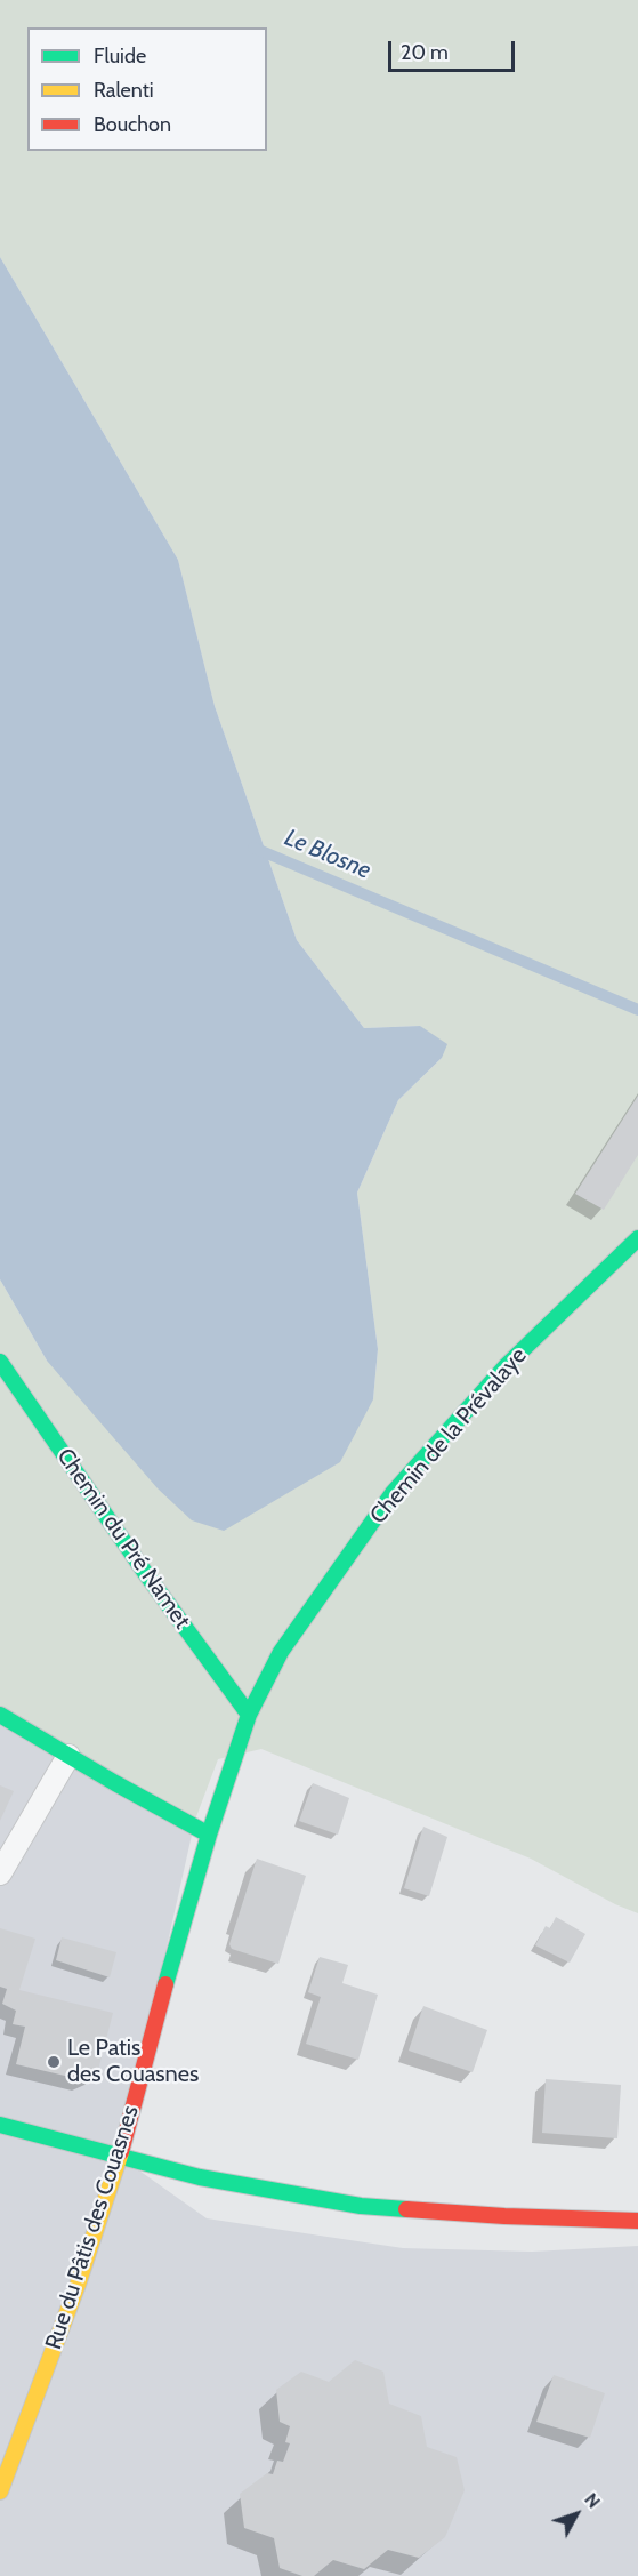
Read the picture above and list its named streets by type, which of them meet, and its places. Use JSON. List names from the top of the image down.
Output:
{
  "streets": {
    "street": ["Chemin de la Prévalaye", "Chemin du Pré Namet", "Rue du Pâtis des Couasnes"]
  },
  "crossings": [
    ["Chemin de la Prévalaye", "Rue du Pâtis des Couasnes"],
    ["Chemin du Pré Namet", "Rue du Pâtis des Couasnes"]
  ],
  "water": ["Le Blosne"],
  "places": ["Le Patis des Couasnes"],
  "legend": ["Fluide", "Ralenti", "Bouchon"],
  "scale_bar": "20 m",
  "north": "top right"
}
